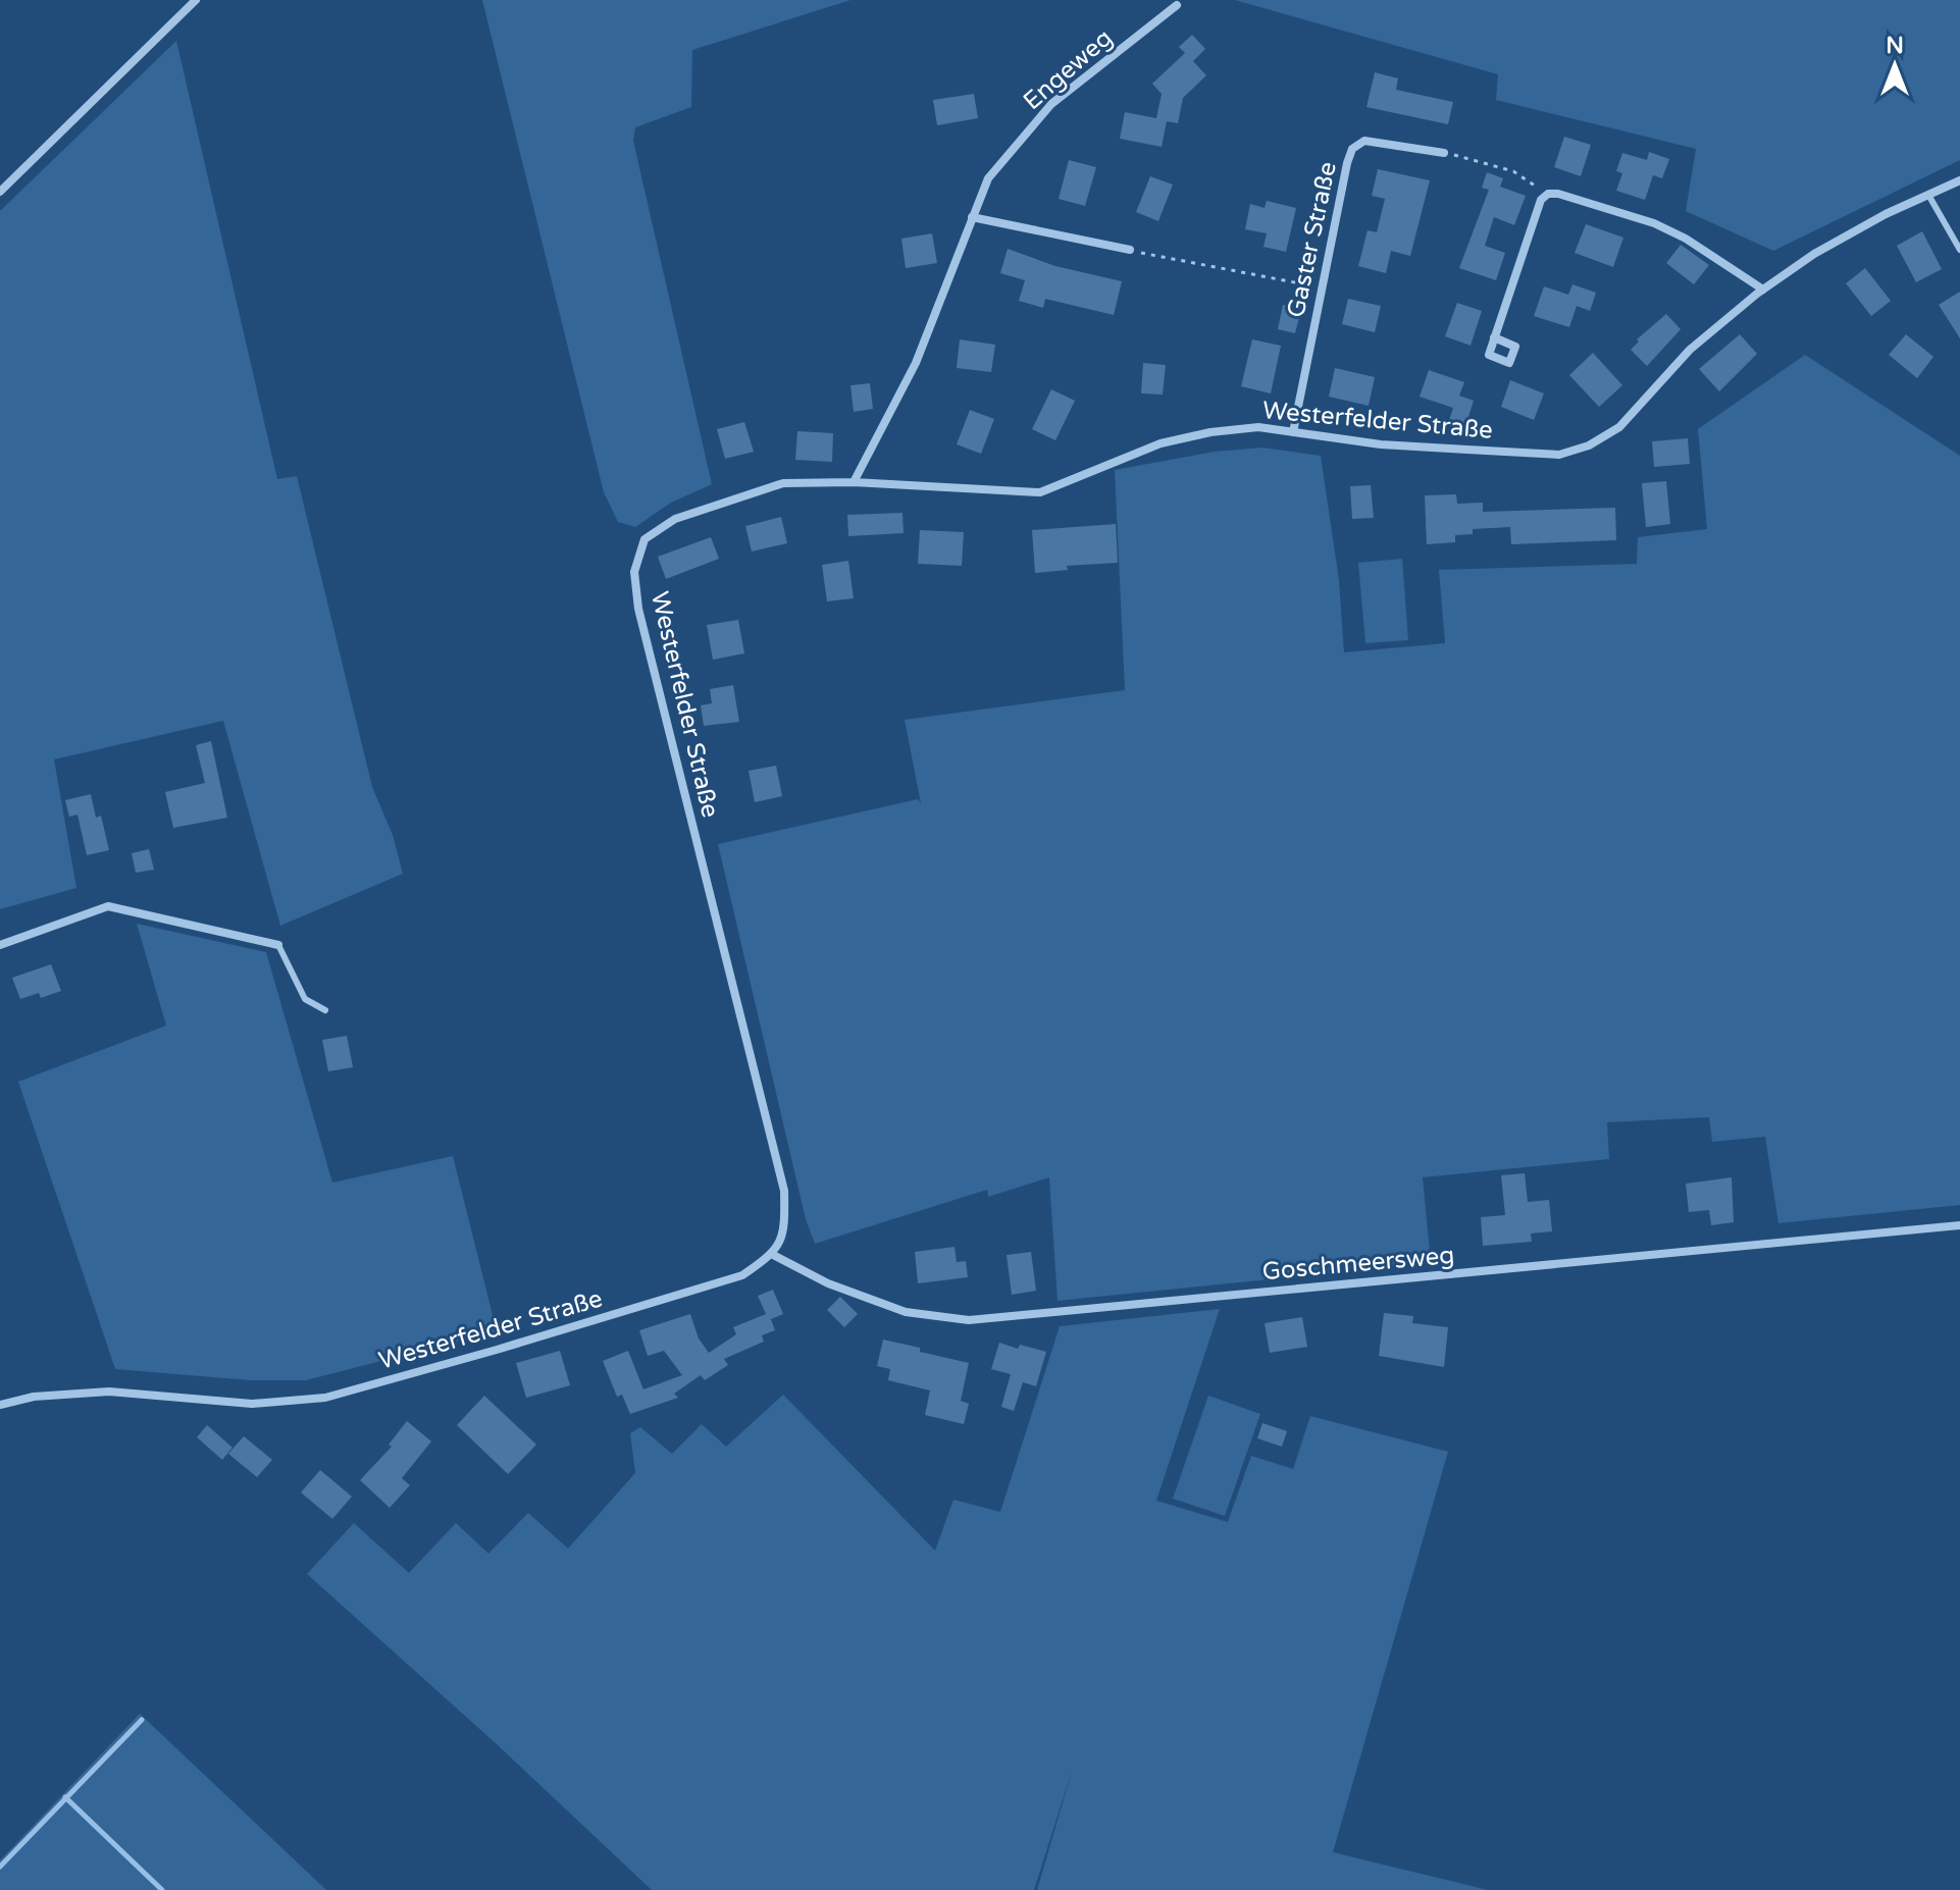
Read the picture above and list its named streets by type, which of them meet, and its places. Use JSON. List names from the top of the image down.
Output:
{
  "streets": {
    "street": [
      "Engeweg",
      "Gaster Straße",
      "Westerfelder Straße",
      "Goschmeersweg"
    ]
  },
  "crossings": [
    ["Engeweg", "Westerfelder Straße"],
    ["Gaster Straße", "Westerfelder Straße"],
    ["Westerfelder Straße", "Goschmeersweg"]
  ],
  "north": "top"
}
